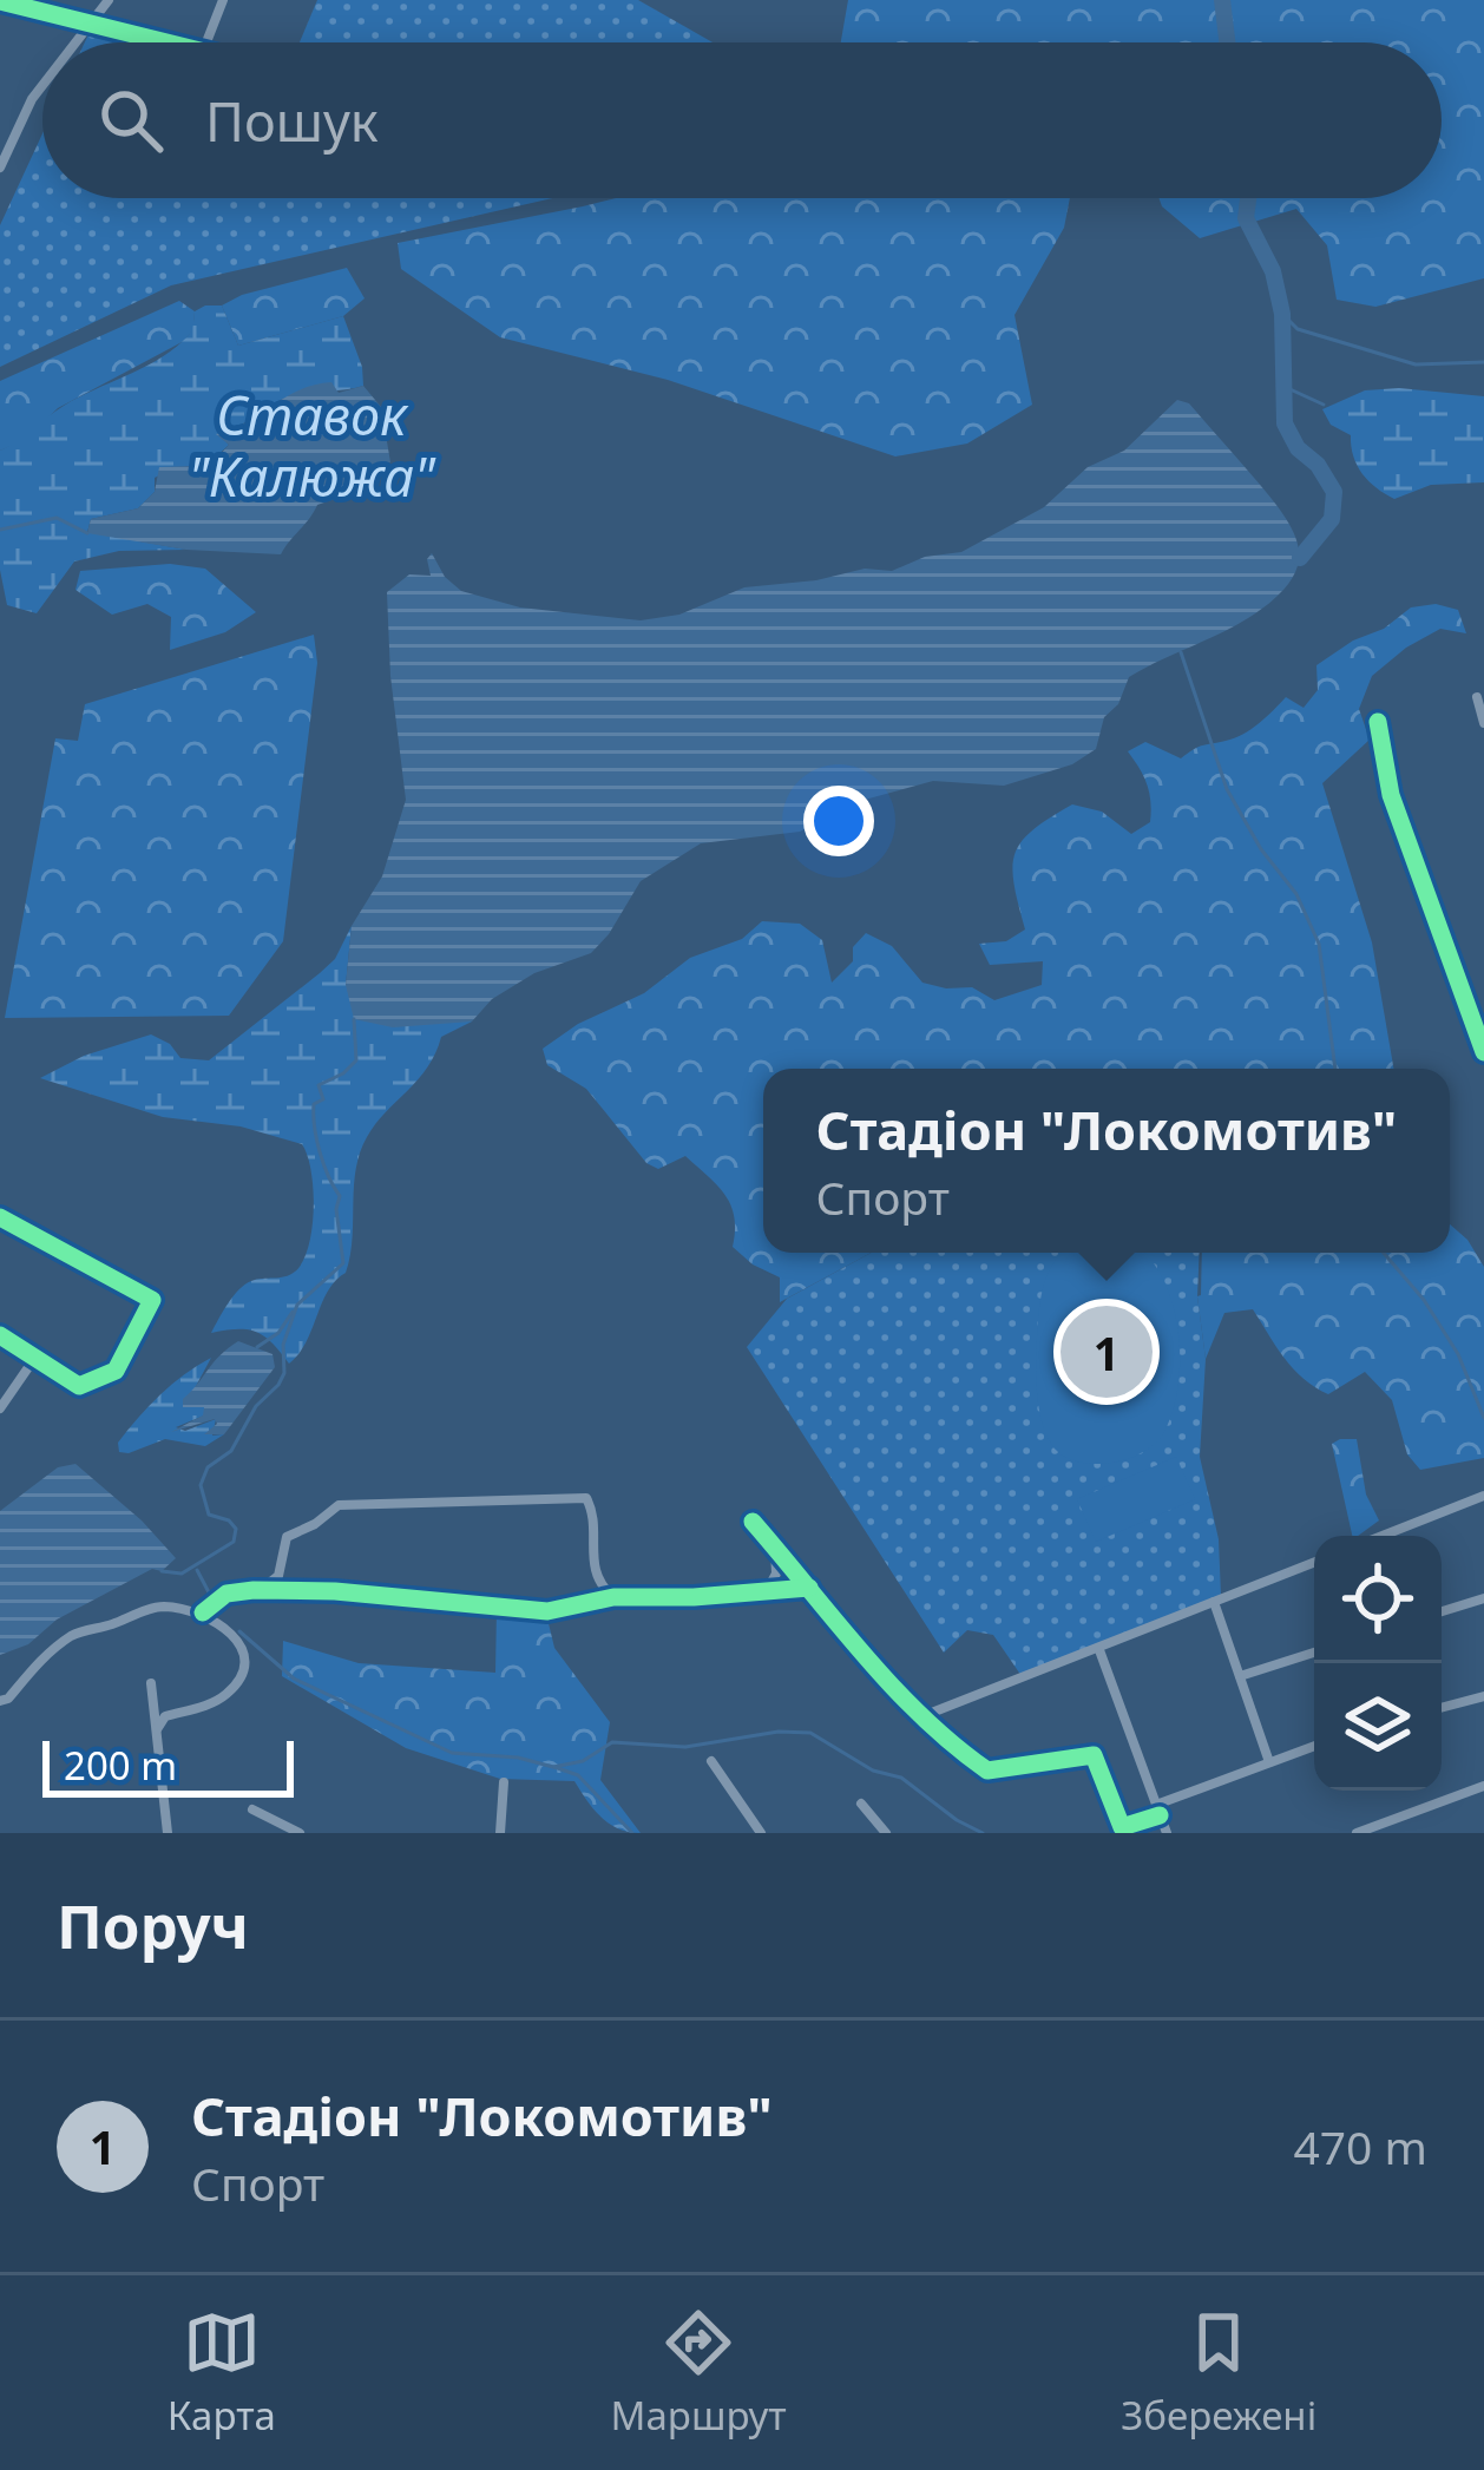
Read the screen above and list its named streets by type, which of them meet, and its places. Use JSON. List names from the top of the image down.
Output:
{
  "water": ["Ставок \"Калюжа\""],
  "scale_bar": "200 m",
  "page": {
    "search": "Пошук",
    "popup": ["Стадіон \"Локомотив\"", "Спорт"],
    "pins": "1",
    "scale": "200 m",
    "heading": "Поруч",
    "list": [
      {
        "mark": "1",
        "name": "Стадіон \"Локомотив\"",
        "note": "Спорт",
        "value": "470 m"
      }
    ],
    "nav": ["Карта", "Маршрут", "Збережені"]
  }
}
